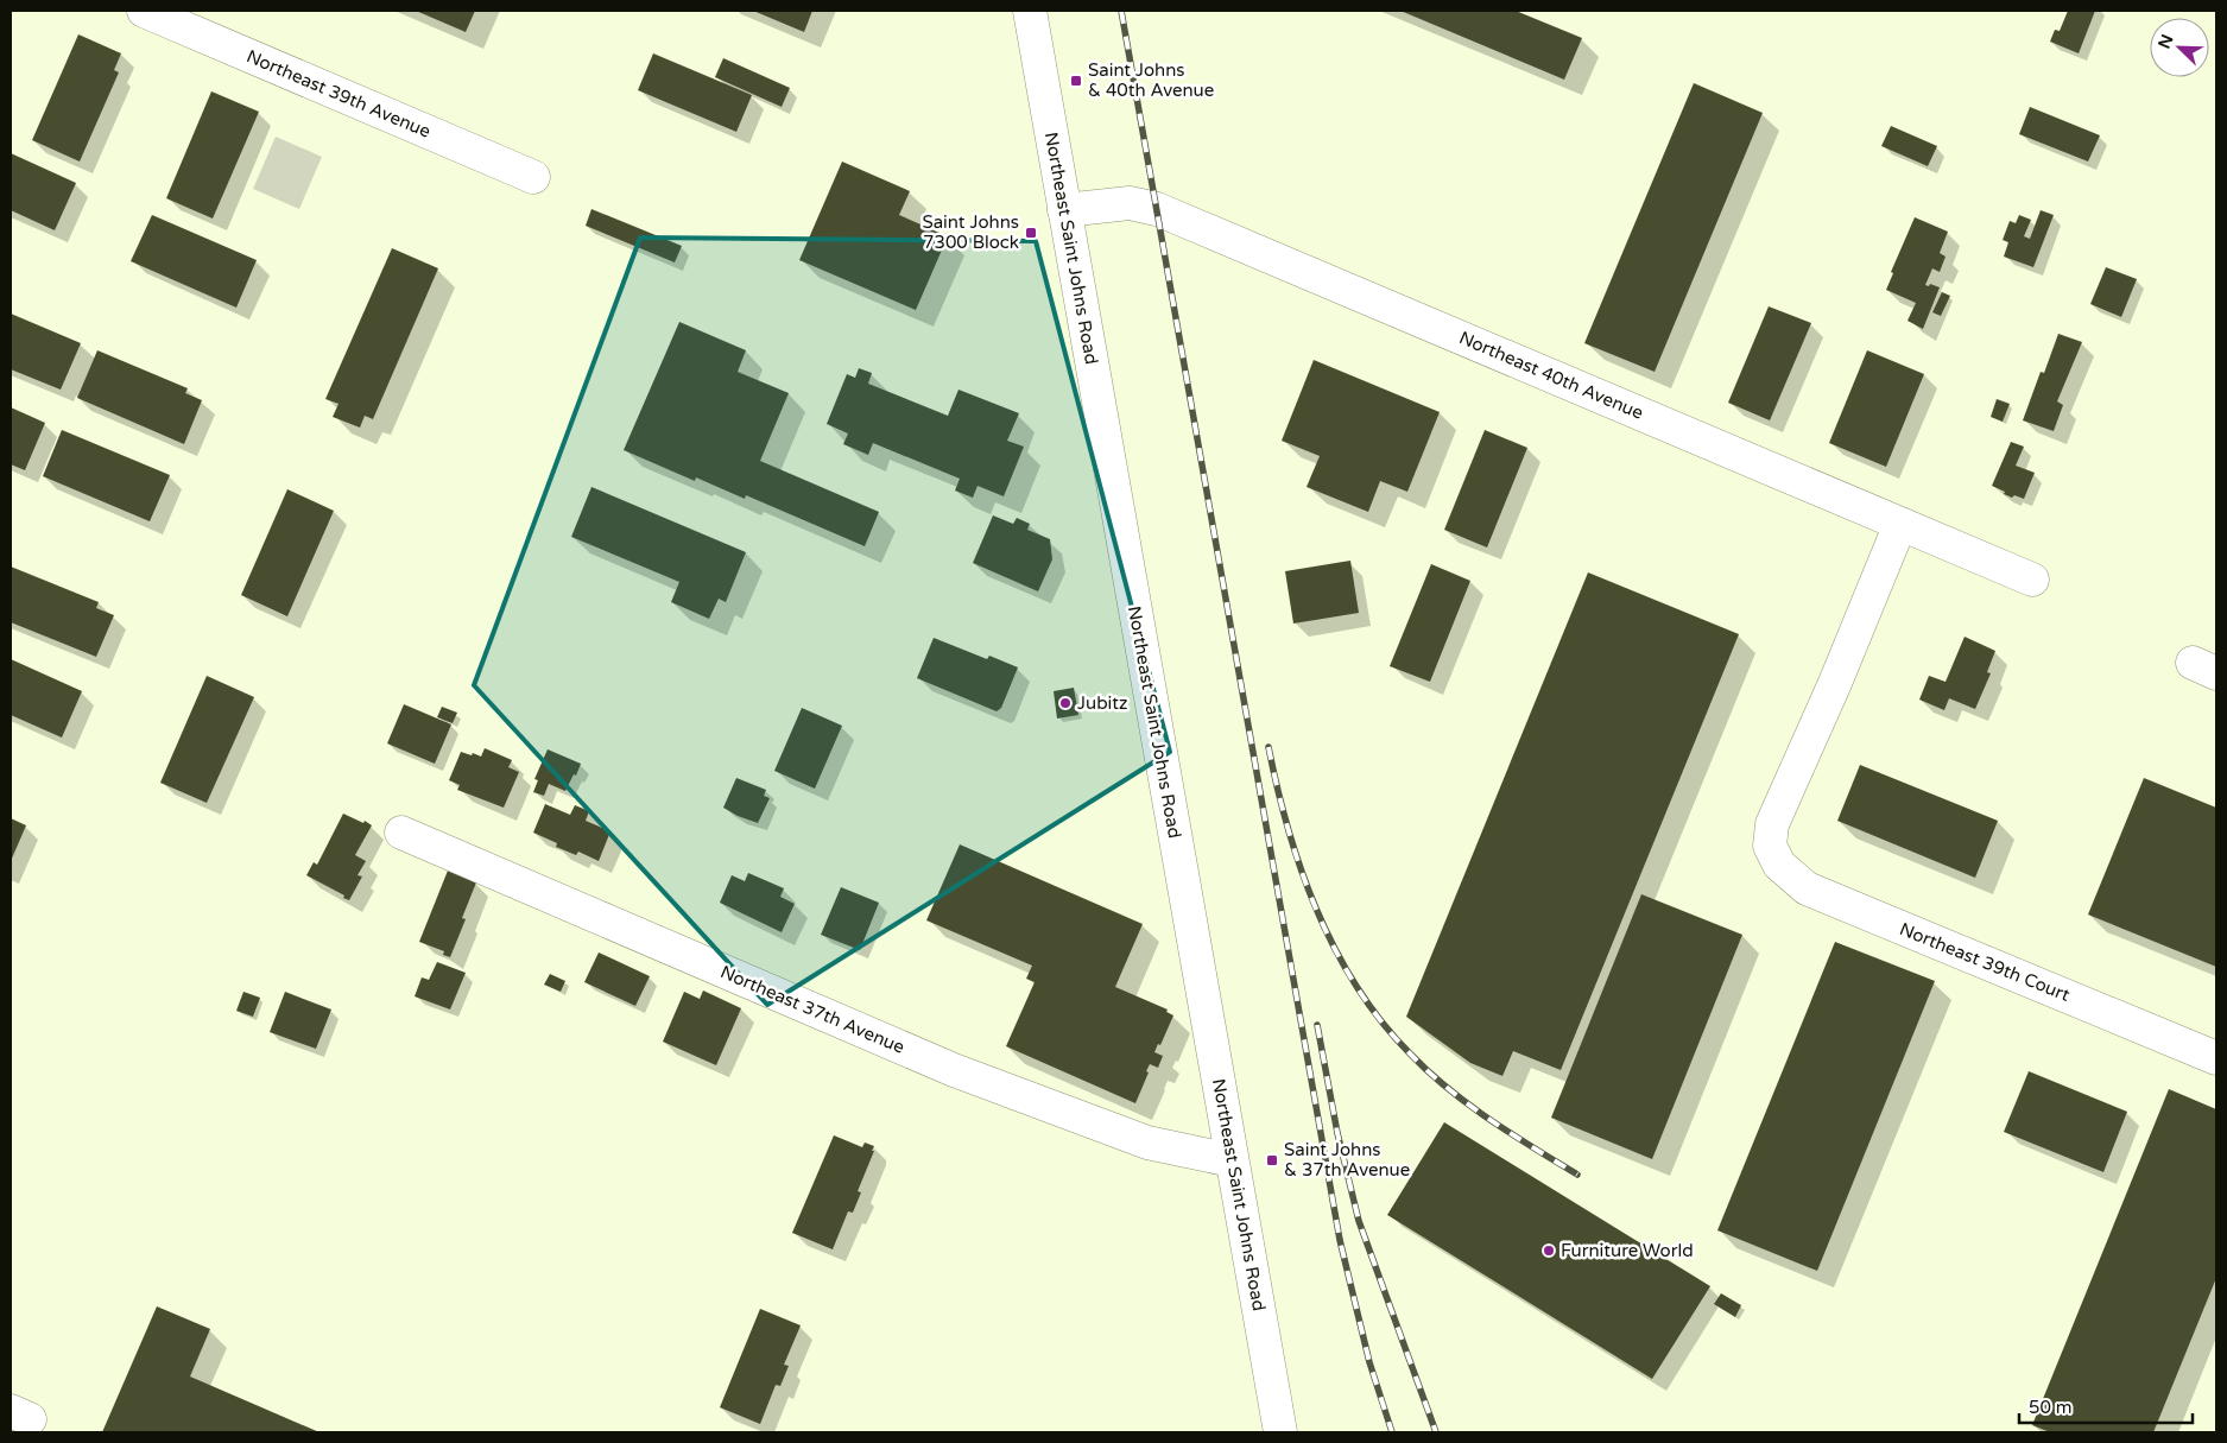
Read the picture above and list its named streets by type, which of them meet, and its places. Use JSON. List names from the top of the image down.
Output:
{
  "streets": {
    "street": [
      "Northeast 39th Avenue",
      "Northeast Saint Johns Road",
      "Northeast 40th Avenue",
      "Northeast 39th Court",
      "Northeast 37th Avenue"
    ]
  },
  "crossings": [
    ["Northeast Saint Johns Road", "Northeast 40th Avenue"],
    ["Northeast Saint Johns Road", "Northeast 37th Avenue"],
    ["Northeast 40th Avenue", "Northeast 39th Court"]
  ],
  "places": {
    "transit": ["Saint Johns & 40th Avenue", "Saint Johns 7300 Block", "Saint Johns & 37th Avenue"],
    "other": ["Jubitz", "Furniture World"]
  },
  "scale_bar": "50 m",
  "north": "top left"
}
